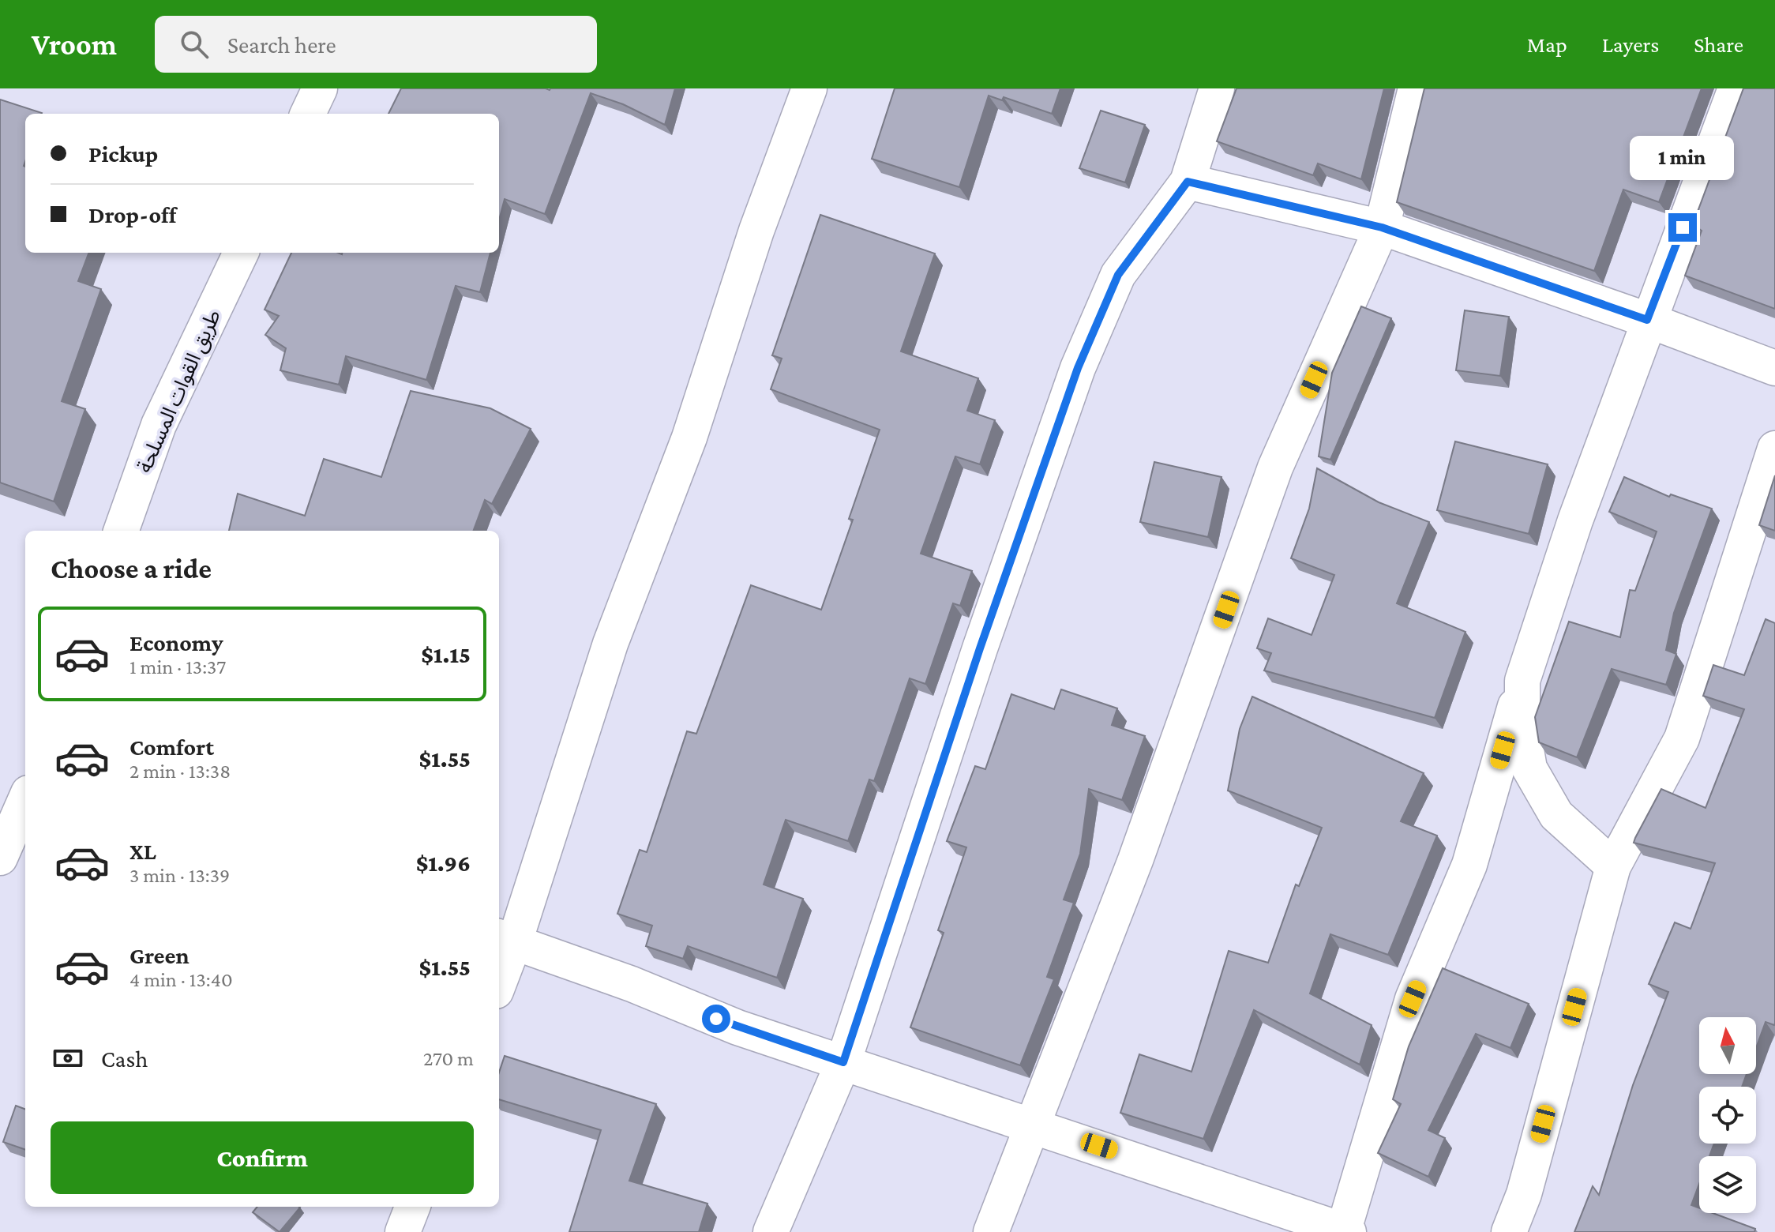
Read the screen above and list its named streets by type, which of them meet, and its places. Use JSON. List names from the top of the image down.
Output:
{
  "streets": {
    "street": ["طريق القوات المسلحة"]
  },
  "north": "top",
  "page": {
    "header": "Vroom",
    "search": "Search here",
    "nav": ["Map", "Layers", "Share"],
    "banner": ["Pickup", "Drop-off"],
    "bubble": "1 min",
    "heading": "Choose a ride",
    "list": [
      {
        "name": "Economy",
        "note": "1 min · 13:37",
        "value": "$1.15"
      },
      {
        "name": "Comfort",
        "note": "2 min · 13:38",
        "value": "$1.55"
      },
      {
        "name": "XL",
        "note": "3 min · 13:39",
        "value": "$1.96"
      },
      {
        "name": "Green",
        "note": "4 min · 13:40",
        "value": "$1.55"
      }
    ],
    "pay": ["Cash", "270 m"],
    "buttons": "Confirm"
  }
}
